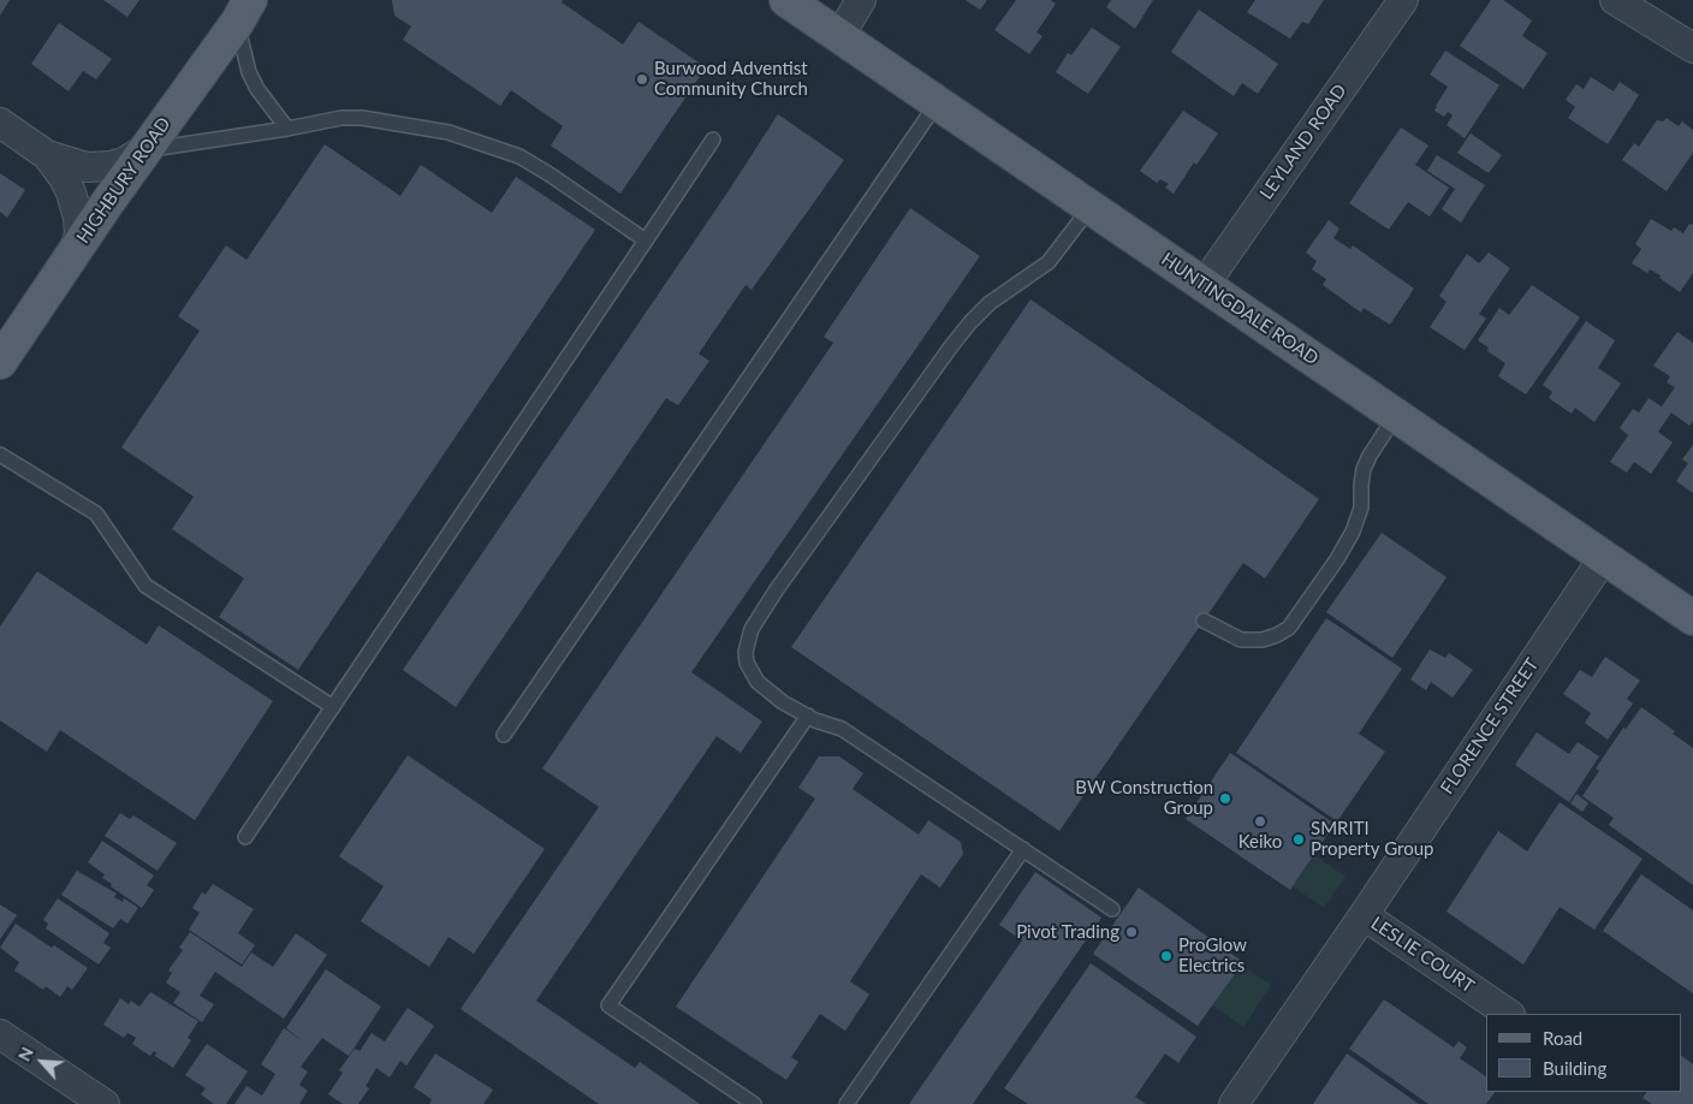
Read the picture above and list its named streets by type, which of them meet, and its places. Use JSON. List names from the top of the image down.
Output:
{
  "streets": {
    "main road": ["HIGHBURY ROAD", "HUNTINGDALE ROAD"],
    "street": ["LEYLAND ROAD", "FLORENCE STREET", "LESLIE COURT"]
  },
  "crossings": [
    ["LEYLAND ROAD", "HUNTINGDALE ROAD"],
    ["HUNTINGDALE ROAD", "FLORENCE STREET"],
    ["FLORENCE STREET", "LESLIE COURT"]
  ],
  "places": [
    "Burwood Adventist Community Church",
    "BW Construction Group",
    "Keiko",
    "SMRITI Property Group",
    "Pivot Trading",
    "ProGlow Electrics"
  ],
  "legend": ["Road", "Building"],
  "north": "top left"
}
